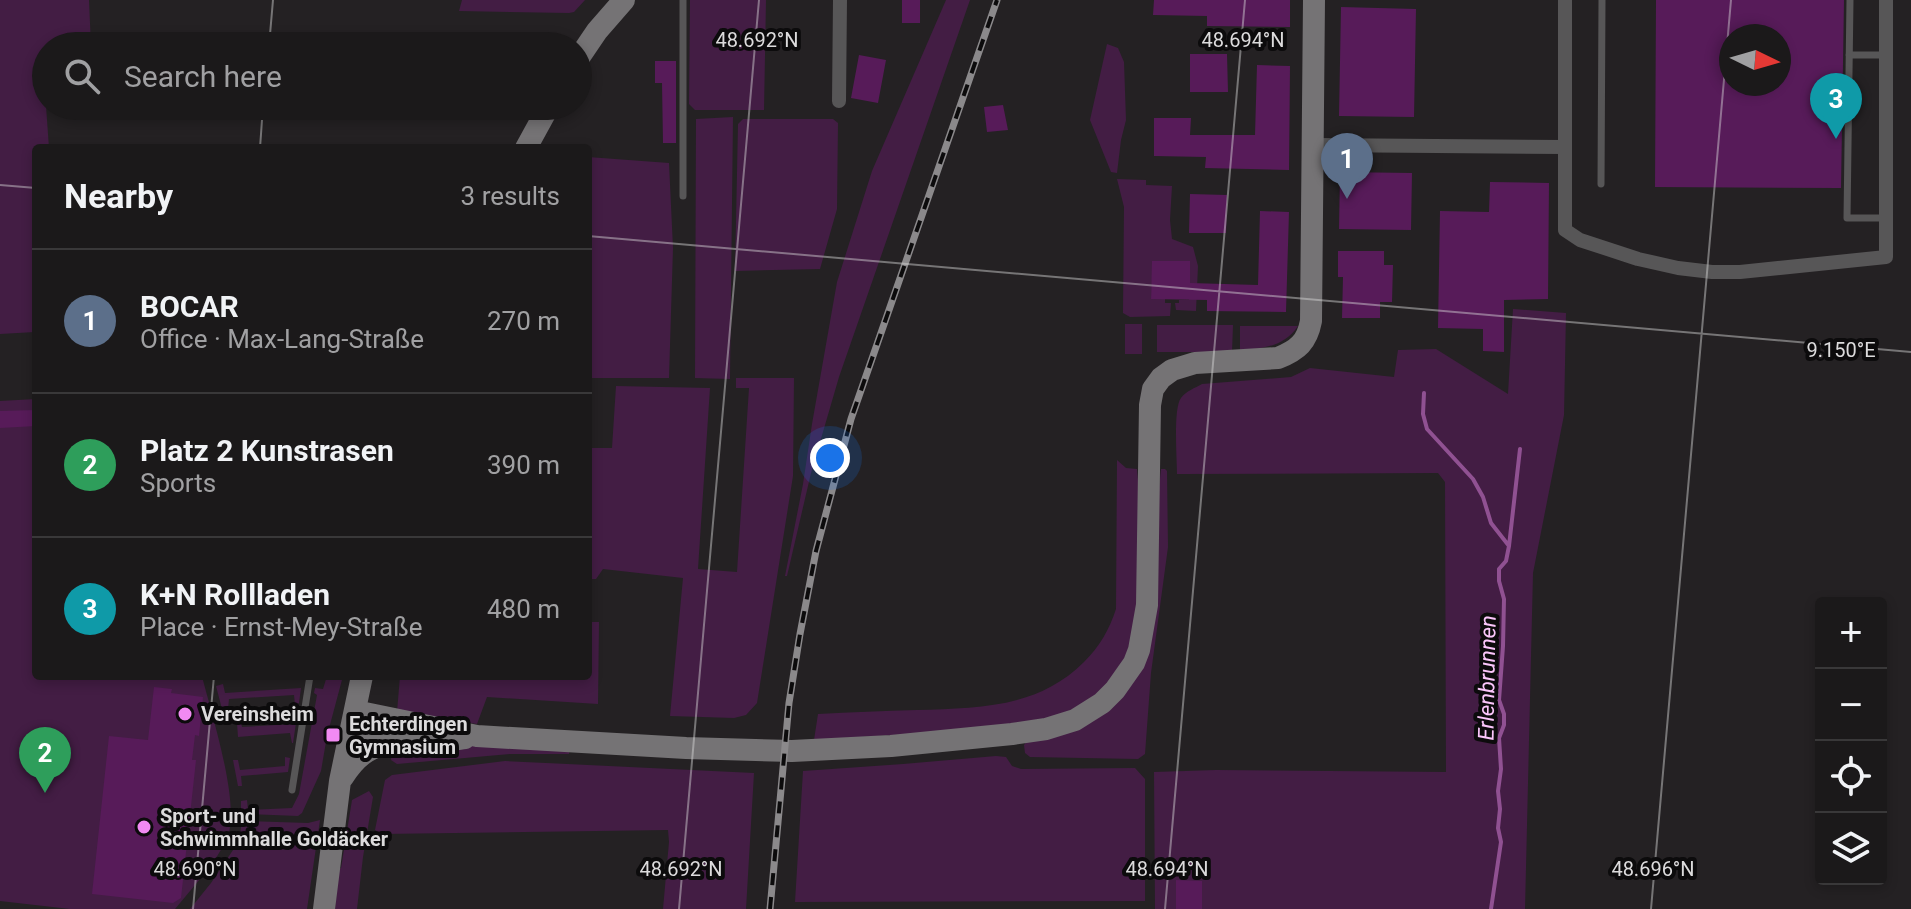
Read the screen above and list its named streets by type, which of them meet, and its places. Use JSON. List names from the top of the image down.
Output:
{
  "water": ["Erlenbrunnen"],
  "places": {
    "other": ["Vereinsheim", "Sport- und Schwimmhalle Goldäcker"],
    "transit": ["Echterdingen Gymnasium"]
  },
  "north": "right",
  "page": {
    "search": "Search here",
    "pins": ["3", "1", "2"],
    "heading": ["Nearby", "3 results"],
    "list": [
      {
        "mark": "1",
        "name": "BOCAR",
        "note": "Office · Max-Lang-Straße",
        "value": "270 m"
      },
      {
        "mark": "2",
        "name": "Platz 2 Kunstrasen",
        "note": "Sports",
        "value": "390 m"
      },
      {
        "mark": "3",
        "name": "K+N Rollladen",
        "note": "Place · Ernst-Mey-Straße",
        "value": "480 m"
      }
    ],
    "map_buttons": ["+", "−"]
  },
  "coordinates": [
    "48.692°N",
    "48.694°N",
    "9.150°E",
    "48.690°N",
    "48.696°N"
  ]
}
